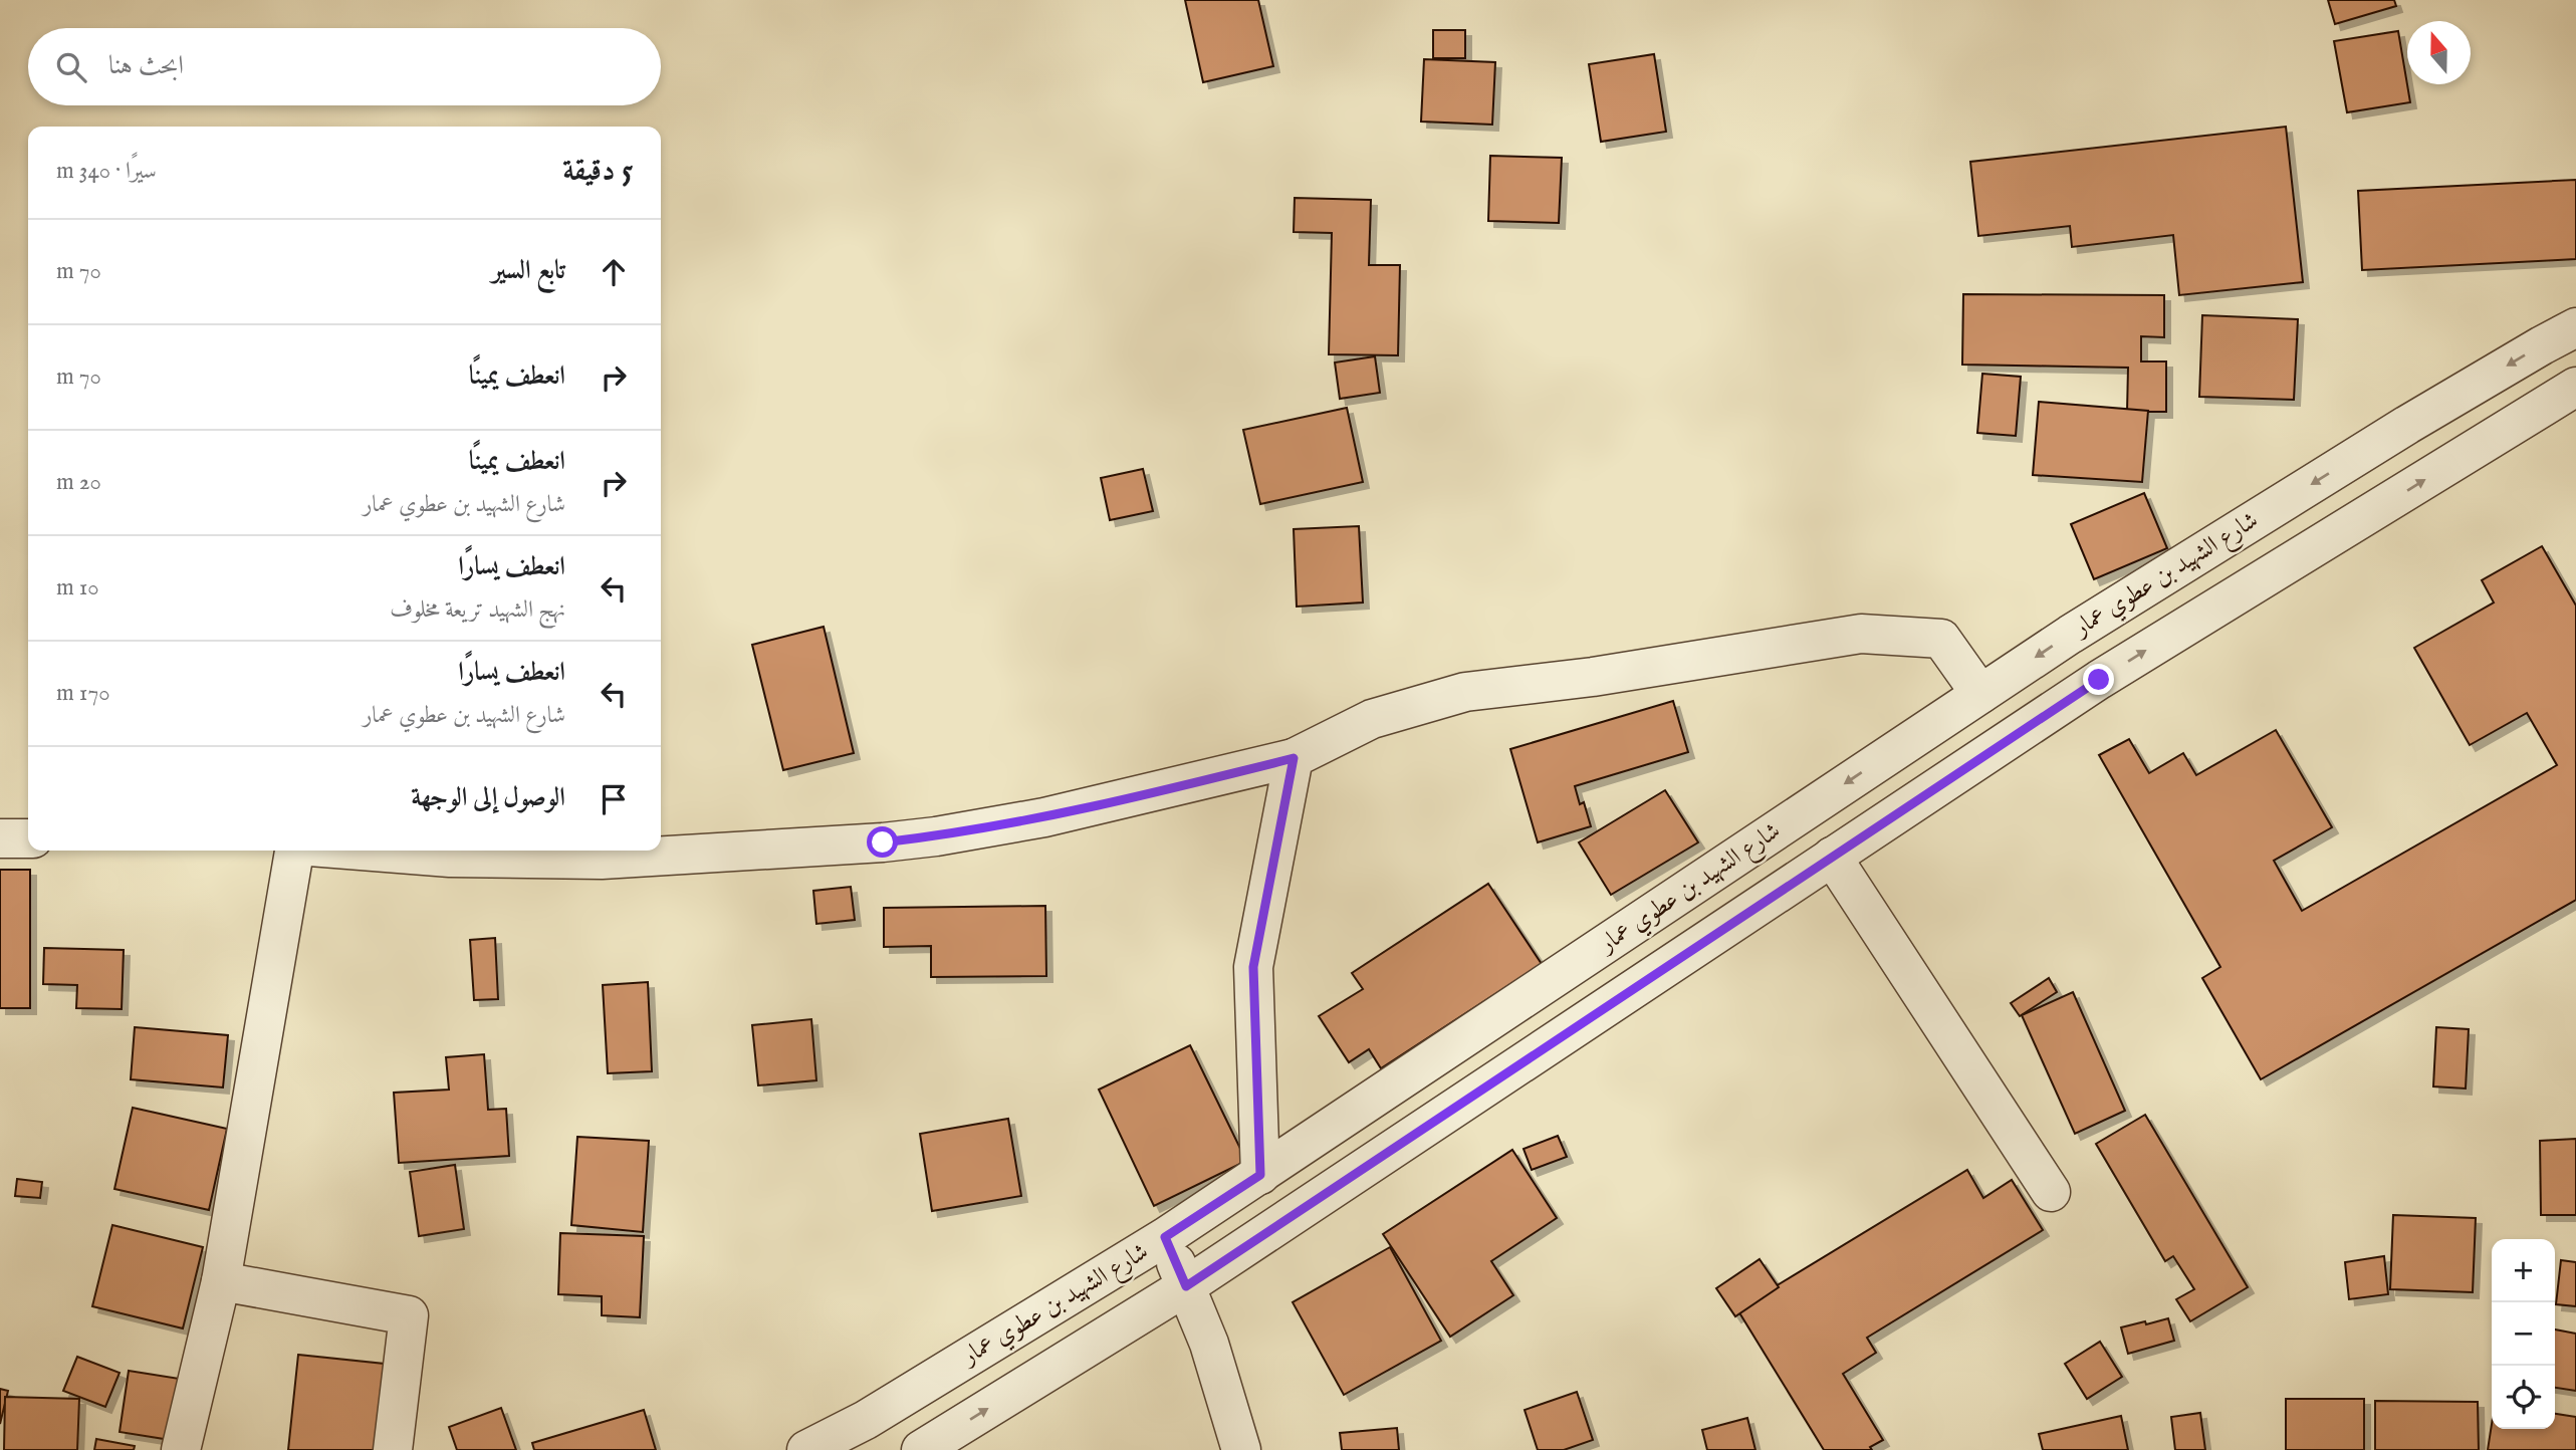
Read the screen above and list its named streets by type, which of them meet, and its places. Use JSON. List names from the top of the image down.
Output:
{
  "streets": {
    "street": ["شارع الشهيد بن عطوي عمار"]
  },
  "north": "top",
  "page": {
    "search": "ابحث هنا",
    "heading": ["5 دقيقة", "سيرًا · 340 m"],
    "list": [
      ["تابع السير", "70 m"],
      ["انعطف يمينًا", "70 m"],
      ["انعطف يمينًا", "شارع الشهيد بن عطوي عمار", "20 m"],
      ["انعطف يسارًا", "نهج الشهيد تريعة مخلوف", "10 m"],
      ["انعطف يسارًا", "شارع الشهيد بن عطوي عمار", "170 m"],
      "الوصول إلى الوجهة"
    ],
    "map_buttons": ["+", "−"]
  }
}
